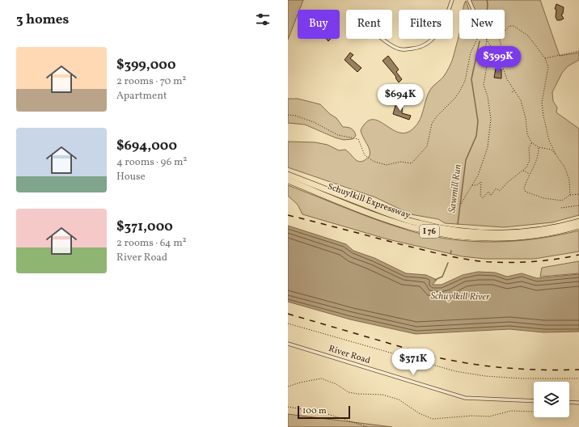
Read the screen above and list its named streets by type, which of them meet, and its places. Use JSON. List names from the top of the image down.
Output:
{
  "streets": {
    "highway": ["Schuylkill Expressway", "I 76"],
    "street": ["River Road"]
  },
  "water": ["Sawmill Run", "Schuylkill River"],
  "scale_bar": "100 m",
  "page": {
    "heading": "3 homes",
    "chip": [
      "Buy",
      "Rent",
      "Filters",
      "New"
    ],
    "list": [
      {
        "name": "$399,000",
        "note": "2 rooms · 70 m² · Apartment"
      },
      {
        "name": "$694,000",
        "note": "4 rooms · 96 m² · House"
      },
      {
        "name": "$371,000",
        "note": "2 rooms · 64 m² · River Road"
      }
    ],
    "price": ["$399K", "$694K", "$371K"],
    "scale": "100 m"
  }
}
